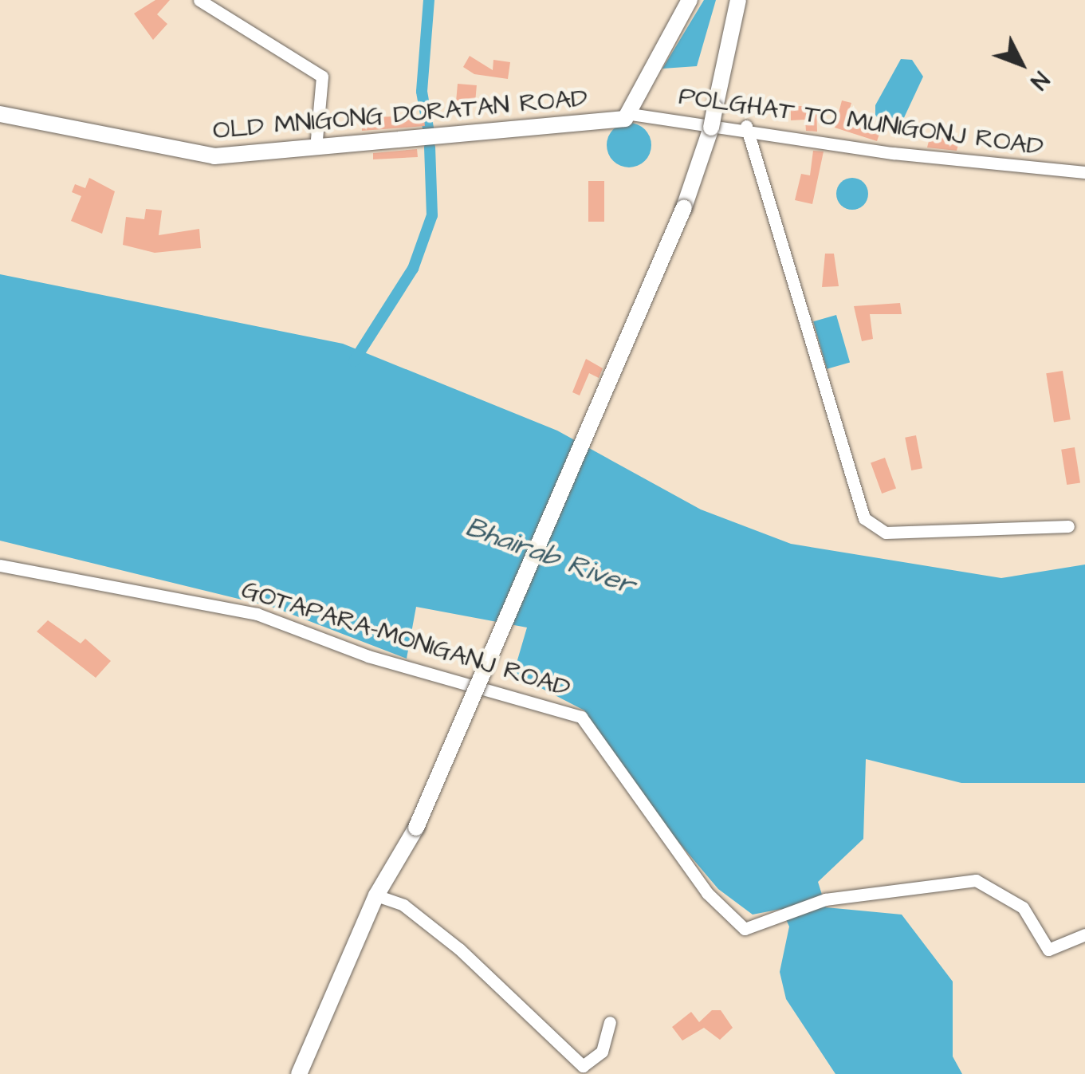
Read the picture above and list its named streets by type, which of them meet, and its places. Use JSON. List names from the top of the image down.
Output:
{
  "streets": {
    "main road": ["OLD MNIGONG DORATAN ROAD"],
    "street": ["POLGHAT TO MUNIGONJ ROAD", "GOTAPARA-MONIGANJ ROAD"]
  },
  "crossings": [
    ["OLD MNIGONG DORATAN ROAD", "POLGHAT TO MUNIGONJ ROAD"]
  ],
  "water": ["Bhairab River"],
  "north": "bottom right"
}
